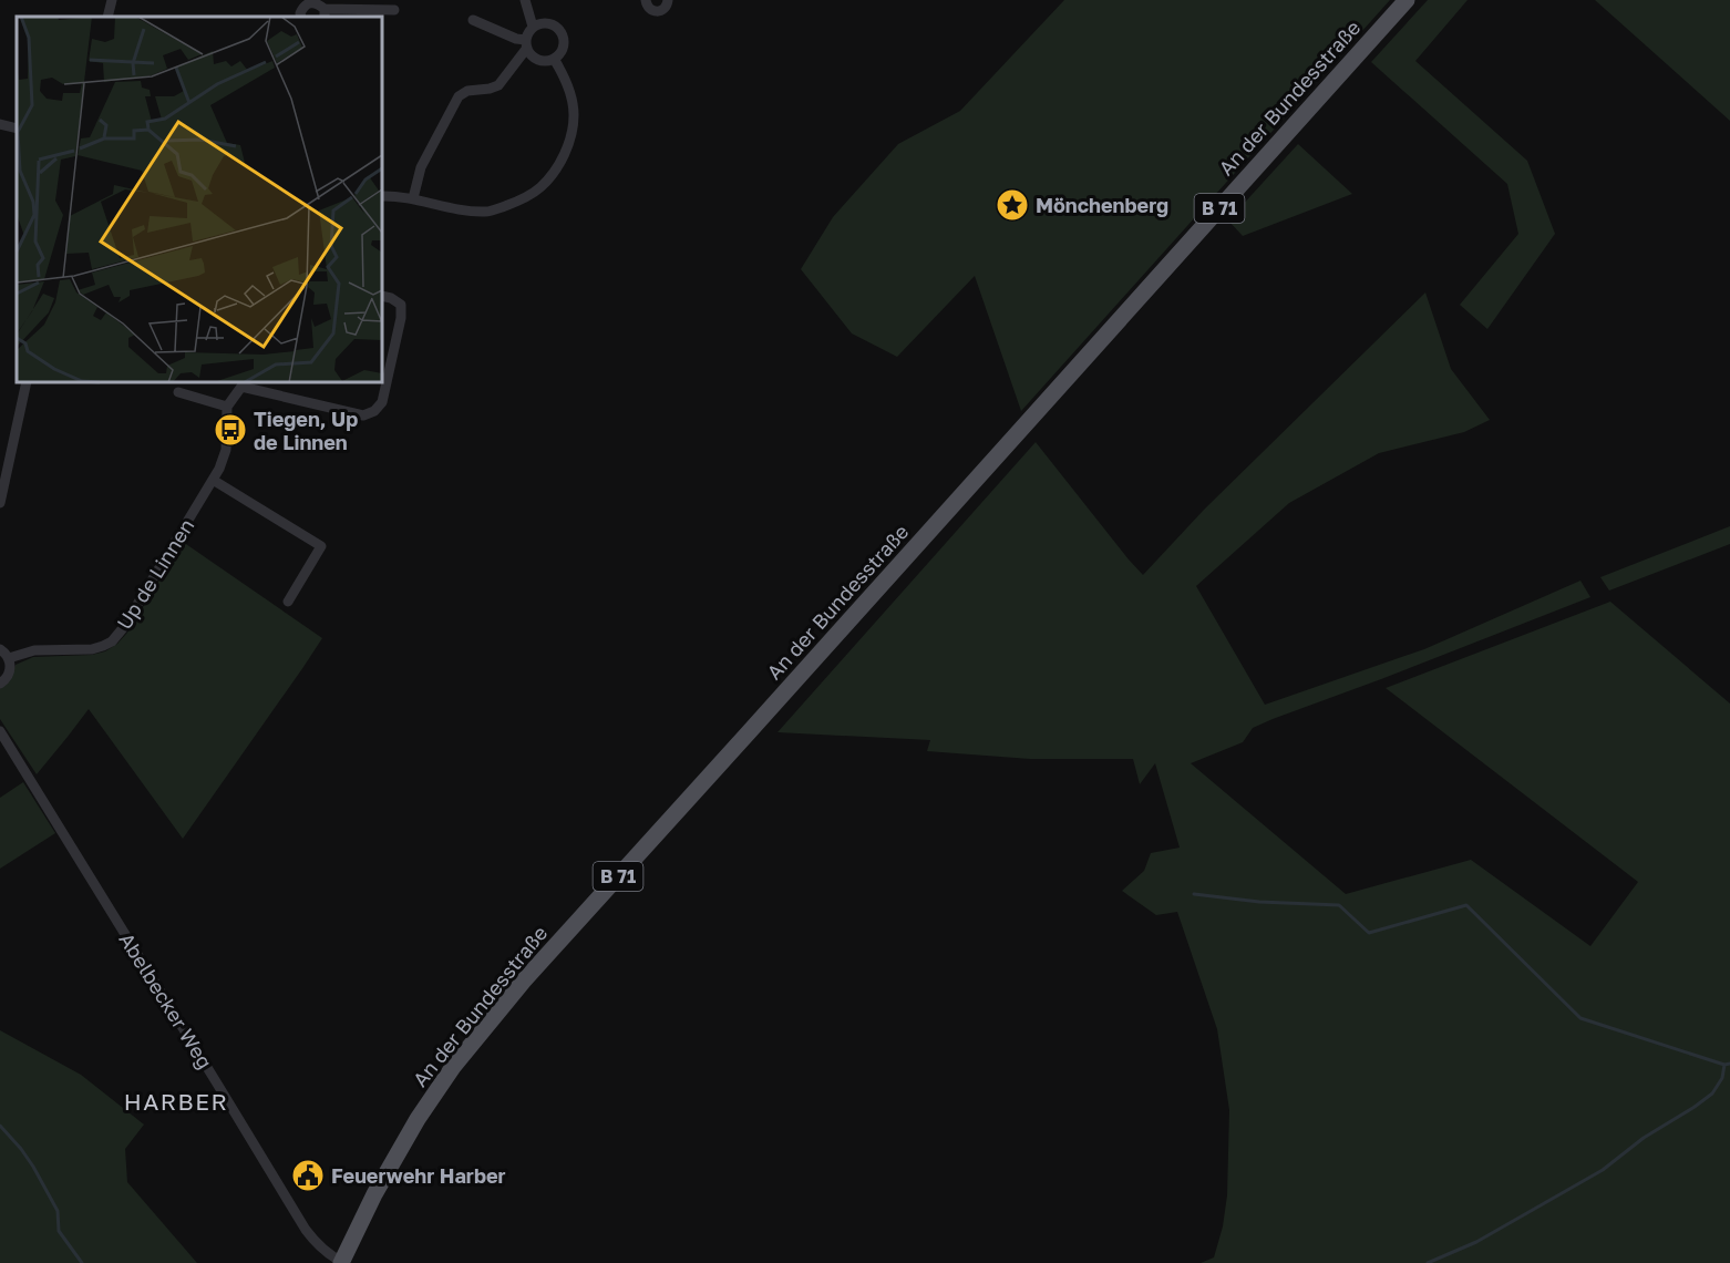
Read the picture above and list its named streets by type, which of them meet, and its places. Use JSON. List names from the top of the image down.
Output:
{
  "streets": {
    "main road": ["An der Bundesstraße", "B 71"],
    "street": ["Up de Linnen", "Abelbecker Weg"]
  },
  "crossings": [
    ["An der Bundesstraße", "Abelbecker Weg"]
  ],
  "districts": ["HARBER"],
  "places": {
    "place": ["Mönchenberg"],
    "bus stop": ["Tiegen, Up de Linnen"],
    "public building": ["Feuerwehr Harber"]
  }
}
